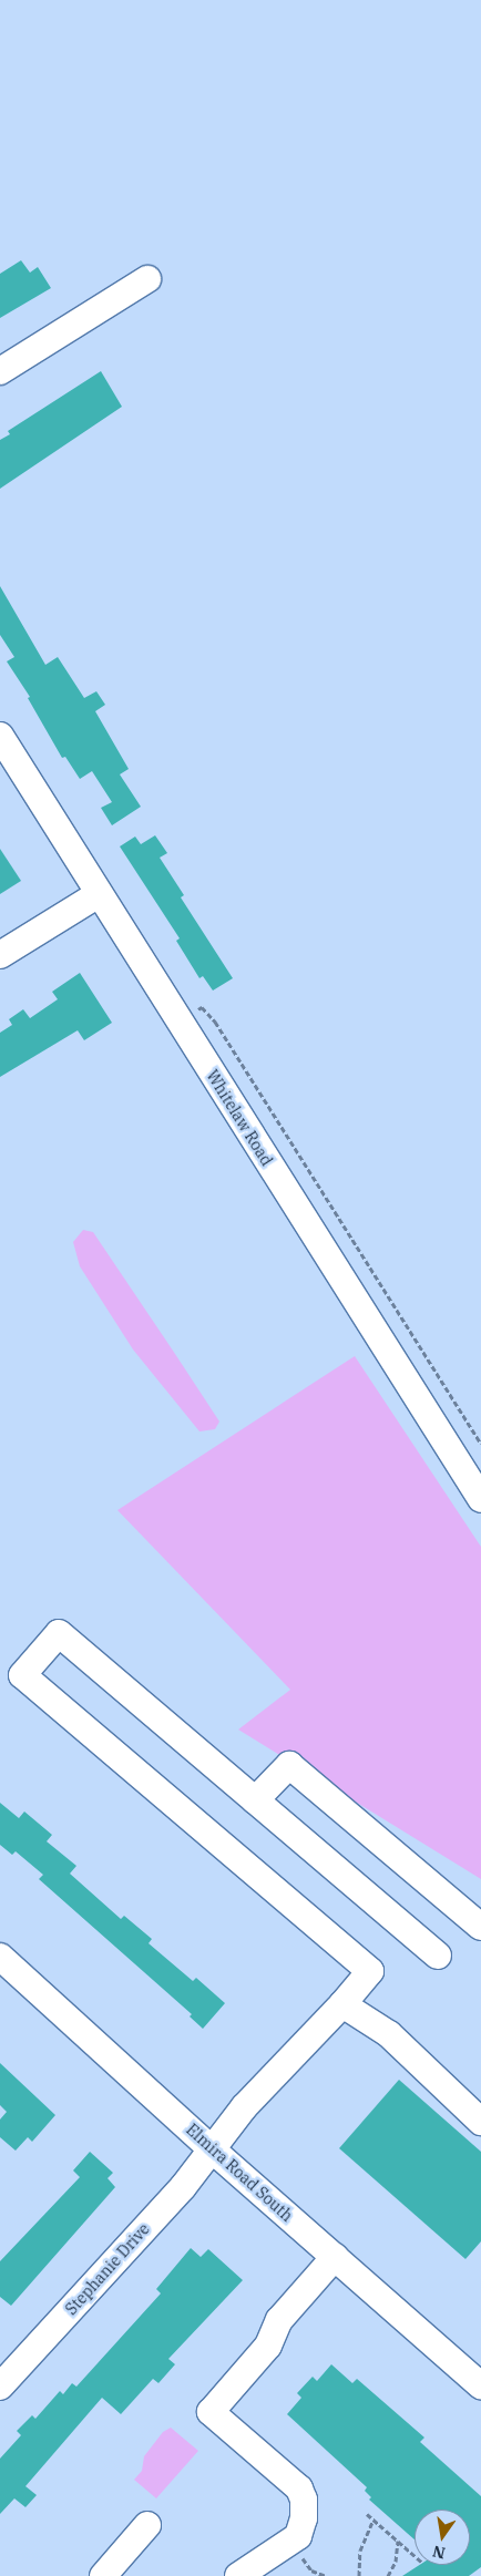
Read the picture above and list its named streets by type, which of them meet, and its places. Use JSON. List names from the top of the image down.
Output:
{
  "streets": {
    "street": ["Whitelaw Road", "Elmira Road South", "Stephanie Drive"]
  },
  "crossings": [
    ["Elmira Road South", "Stephanie Drive"]
  ],
  "north": "bottom"
}
